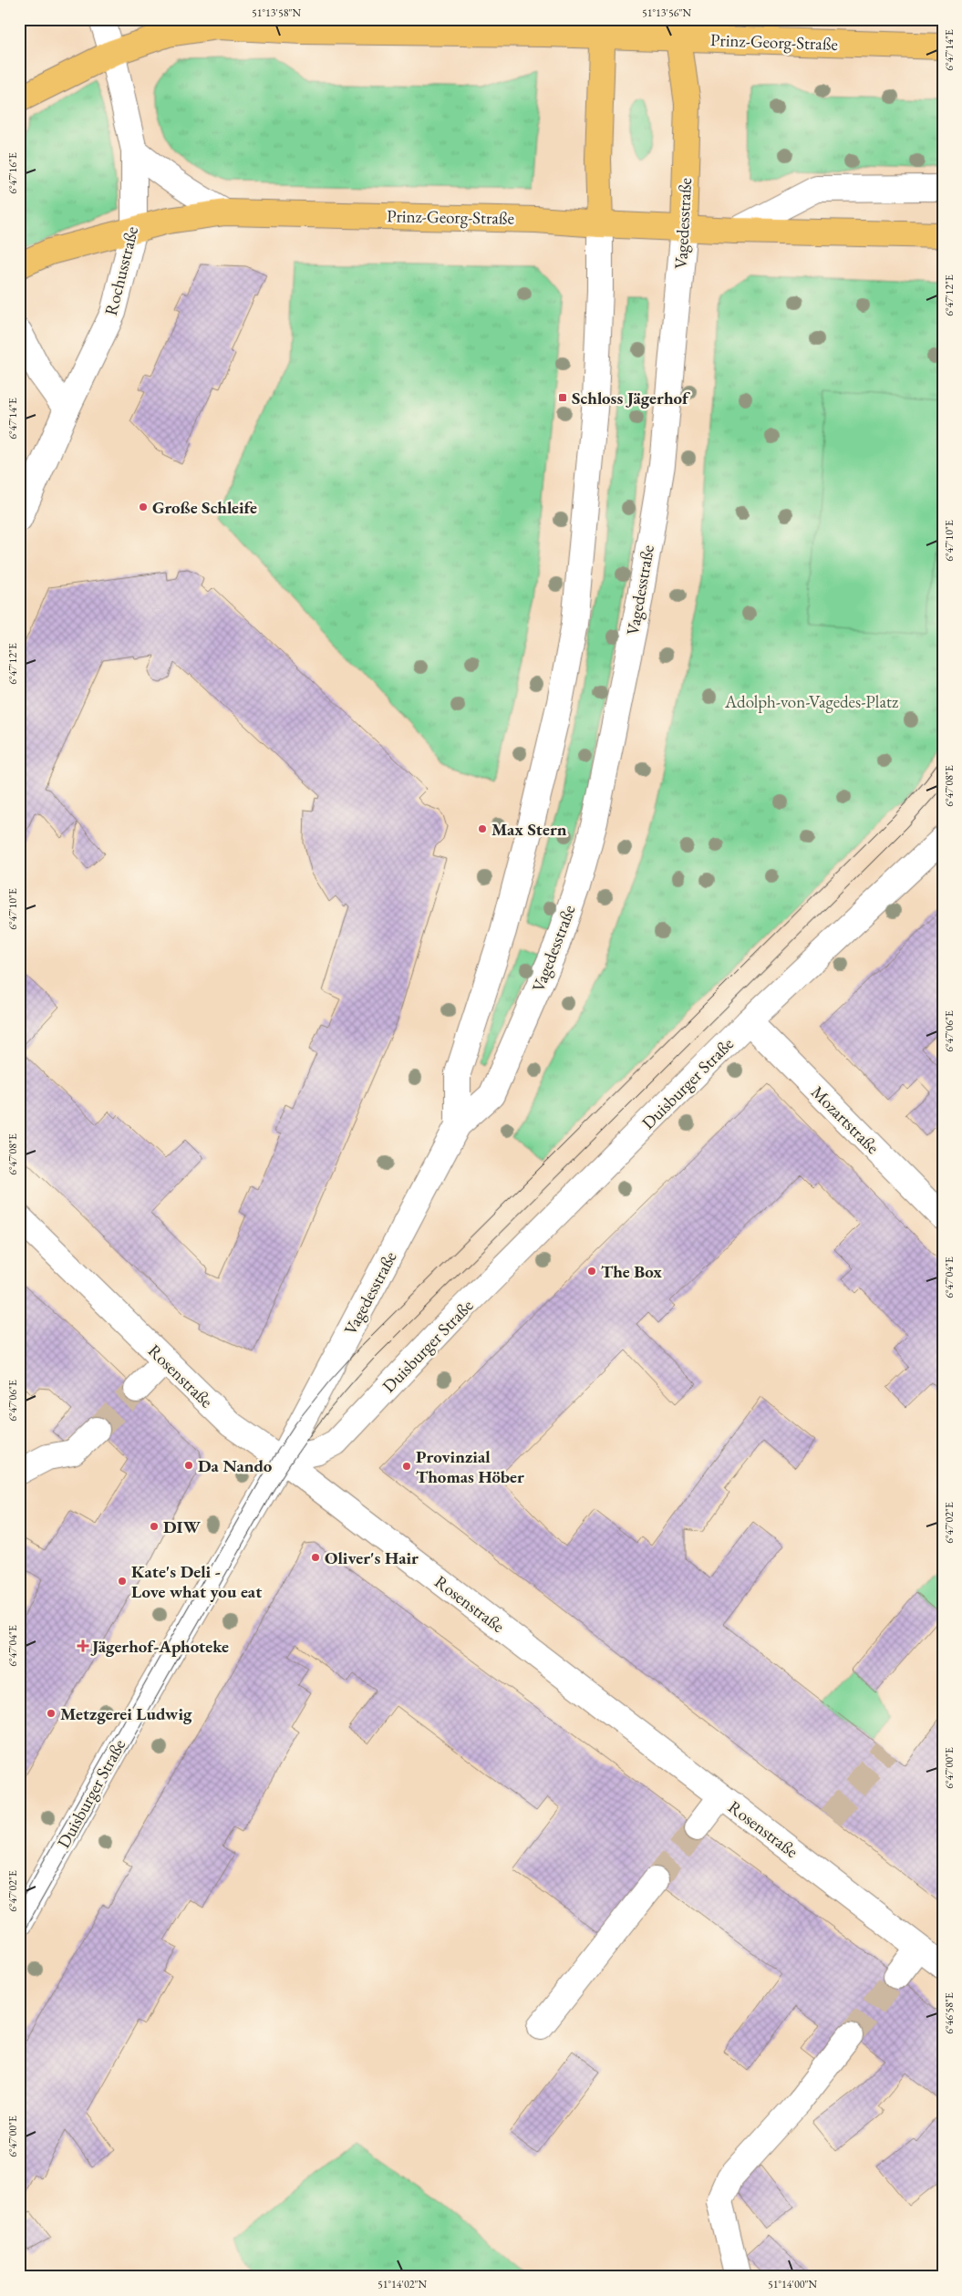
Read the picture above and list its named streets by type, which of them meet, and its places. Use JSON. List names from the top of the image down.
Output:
{
  "streets": {
    "main road": ["Prinz-Georg-Straße", "Vagedesstraße"],
    "street": [
      "Rochusstraße",
      "Duisburger Straße",
      "Mozartstraße",
      "Rosenstraße"
    ]
  },
  "crossings": [
    ["Prinz-Georg-Straße", "Vagedesstraße"],
    ["Prinz-Georg-Straße", "Rochusstraße"],
    ["Vagedesstraße", "Duisburger Straße"],
    ["Vagedesstraße", "Rosenstraße"],
    ["Duisburger Straße", "Mozartstraße"],
    ["Duisburger Straße", "Rosenstraße"]
  ],
  "parks": ["Adolph-von-Vagedes-Platz"],
  "places": {
    "transit": ["Schloss Jägerhof"],
    "other": [
      "Große Schleife",
      "Max Stern",
      "The Box",
      "Da Nando",
      "Provinzial Thomas Höber",
      "DIW",
      "Oliver's Hair",
      "Kate's Deli - Love what you eat",
      "Metzgerei Ludwig"
    ],
    "health": ["Jägerhof-Aphoteke"]
  },
  "coordinates": [
    "51°13'58\"N",
    "51°13'56\"N",
    "6°47'14\"E",
    "6°47'16\"E",
    "6°47'12\"E",
    "6°47'10\"E",
    "6°47'08\"E",
    "6°47'06\"E",
    "6°47'04\"E",
    "6°47'02\"E",
    "6°47'00\"E",
    "6°46'58\"E",
    "51°14'02\"N",
    "51°14'00\"N"
  ]
}
